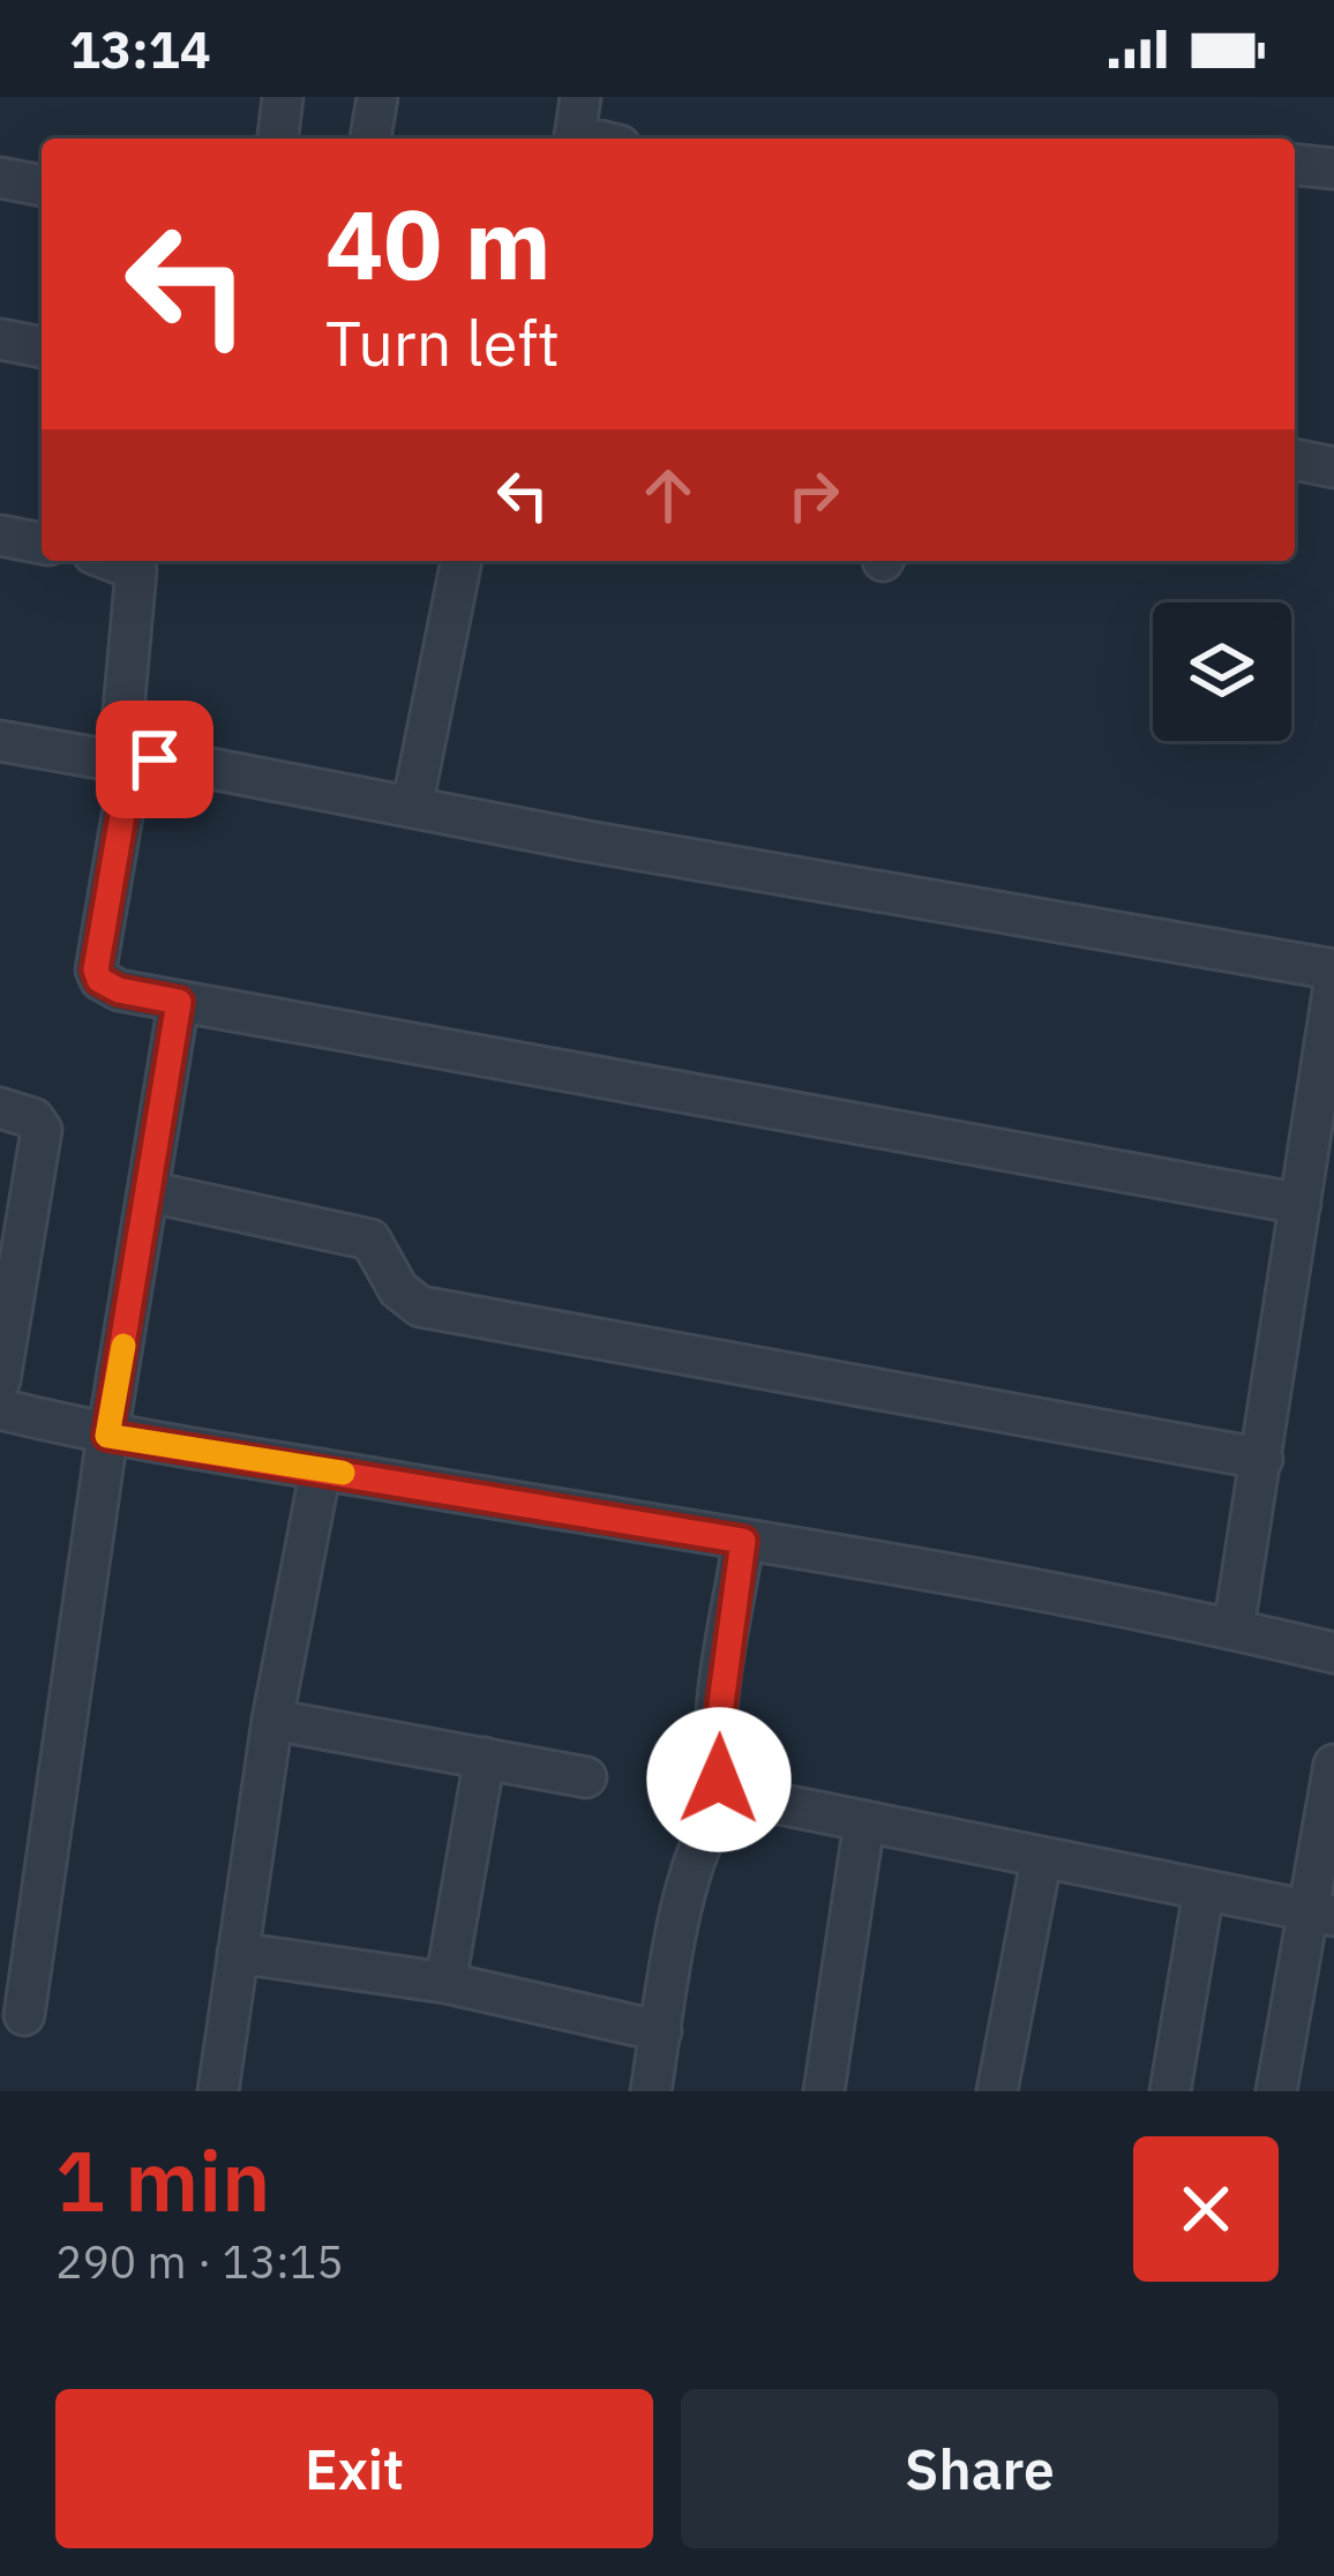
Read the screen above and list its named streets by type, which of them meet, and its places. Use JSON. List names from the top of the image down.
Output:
{
  "page": {
    "status": "13:14",
    "turn": ["40 m", "Turn left"],
    "heading": ["1 min", "290 m · 13:15"],
    "buttons": ["Exit", "Share"]
  }
}
